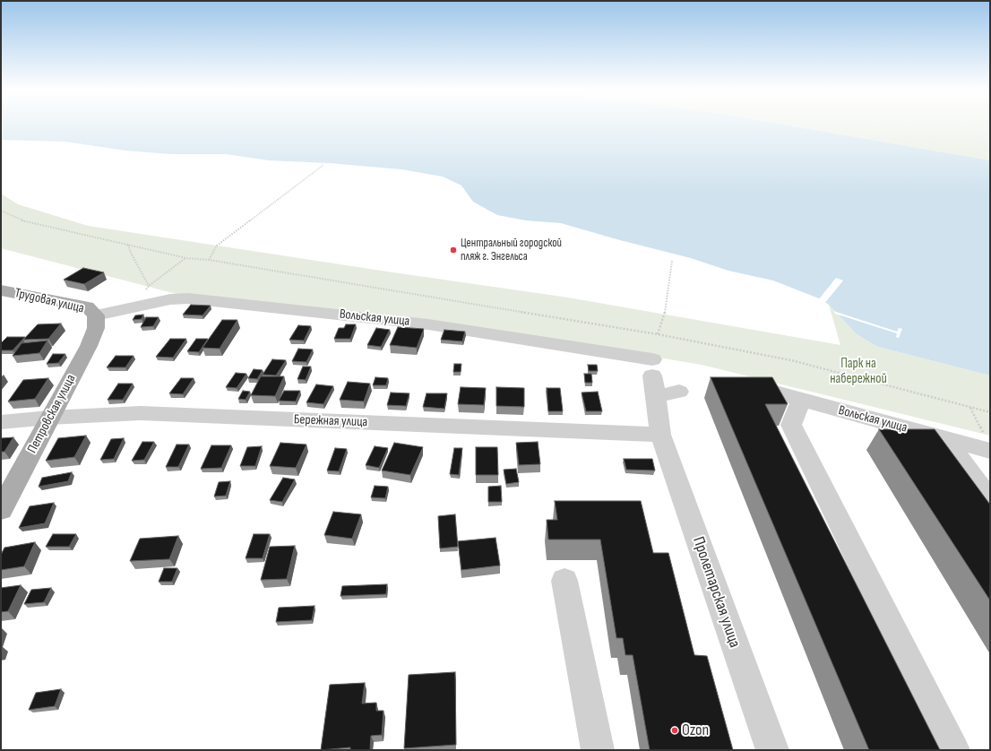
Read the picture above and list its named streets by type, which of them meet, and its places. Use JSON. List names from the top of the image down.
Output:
{
  "streets": {
    "main road": ["Трудовая улица", "Петровская улица"],
    "street": ["Вольская улица", "Бережная улица", "Пролетарская улица"]
  },
  "crossings": [
    ["Трудовая улица", "Вольская улица"],
    ["Трудовая улица", "Петровская улица"],
    ["Вольская улица", "Петровская улица"],
    ["Вольская улица", "Пролетарская улица"],
    ["Петровская улица", "Бережная улица"],
    ["Бережная улица", "Пролетарская улица"]
  ],
  "parks": ["Парк на набережной"],
  "places": ["Центральный городской пляж г. Энгельса", "Ozon"]
}
